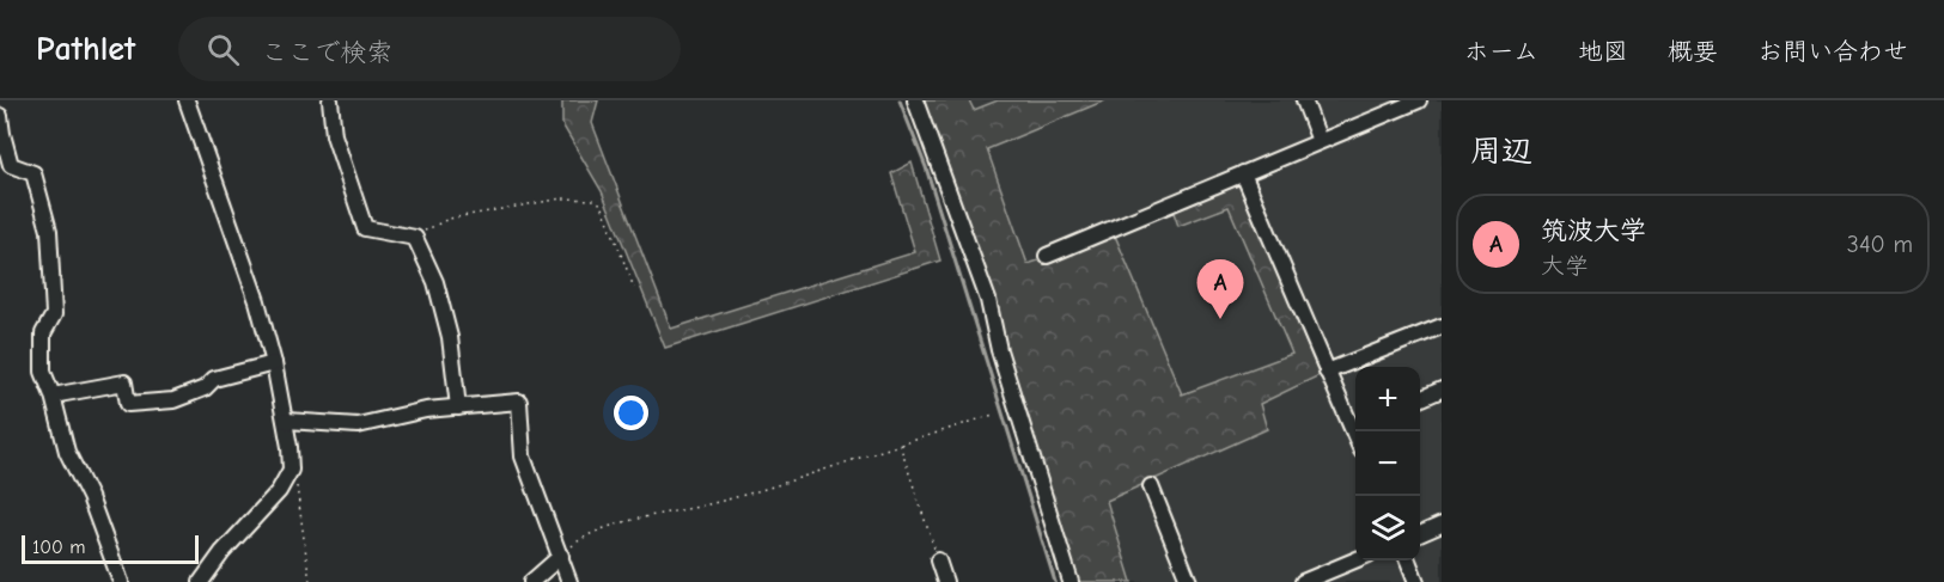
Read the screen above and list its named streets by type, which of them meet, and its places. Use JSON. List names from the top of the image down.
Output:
{
  "scale_bar": "100 m",
  "page": {
    "header": "Pathlet",
    "search": "ここで検索",
    "nav": [
      "ホーム",
      "地図",
      "概要",
      "お問い合わせ"
    ],
    "heading": "周辺",
    "list": [
      {
        "mark": "A",
        "name": "筑波大学",
        "note": "大学",
        "value": "340 m"
      }
    ],
    "pins": "A",
    "map_buttons": ["+", "−"],
    "scale": "100 m"
  }
}
